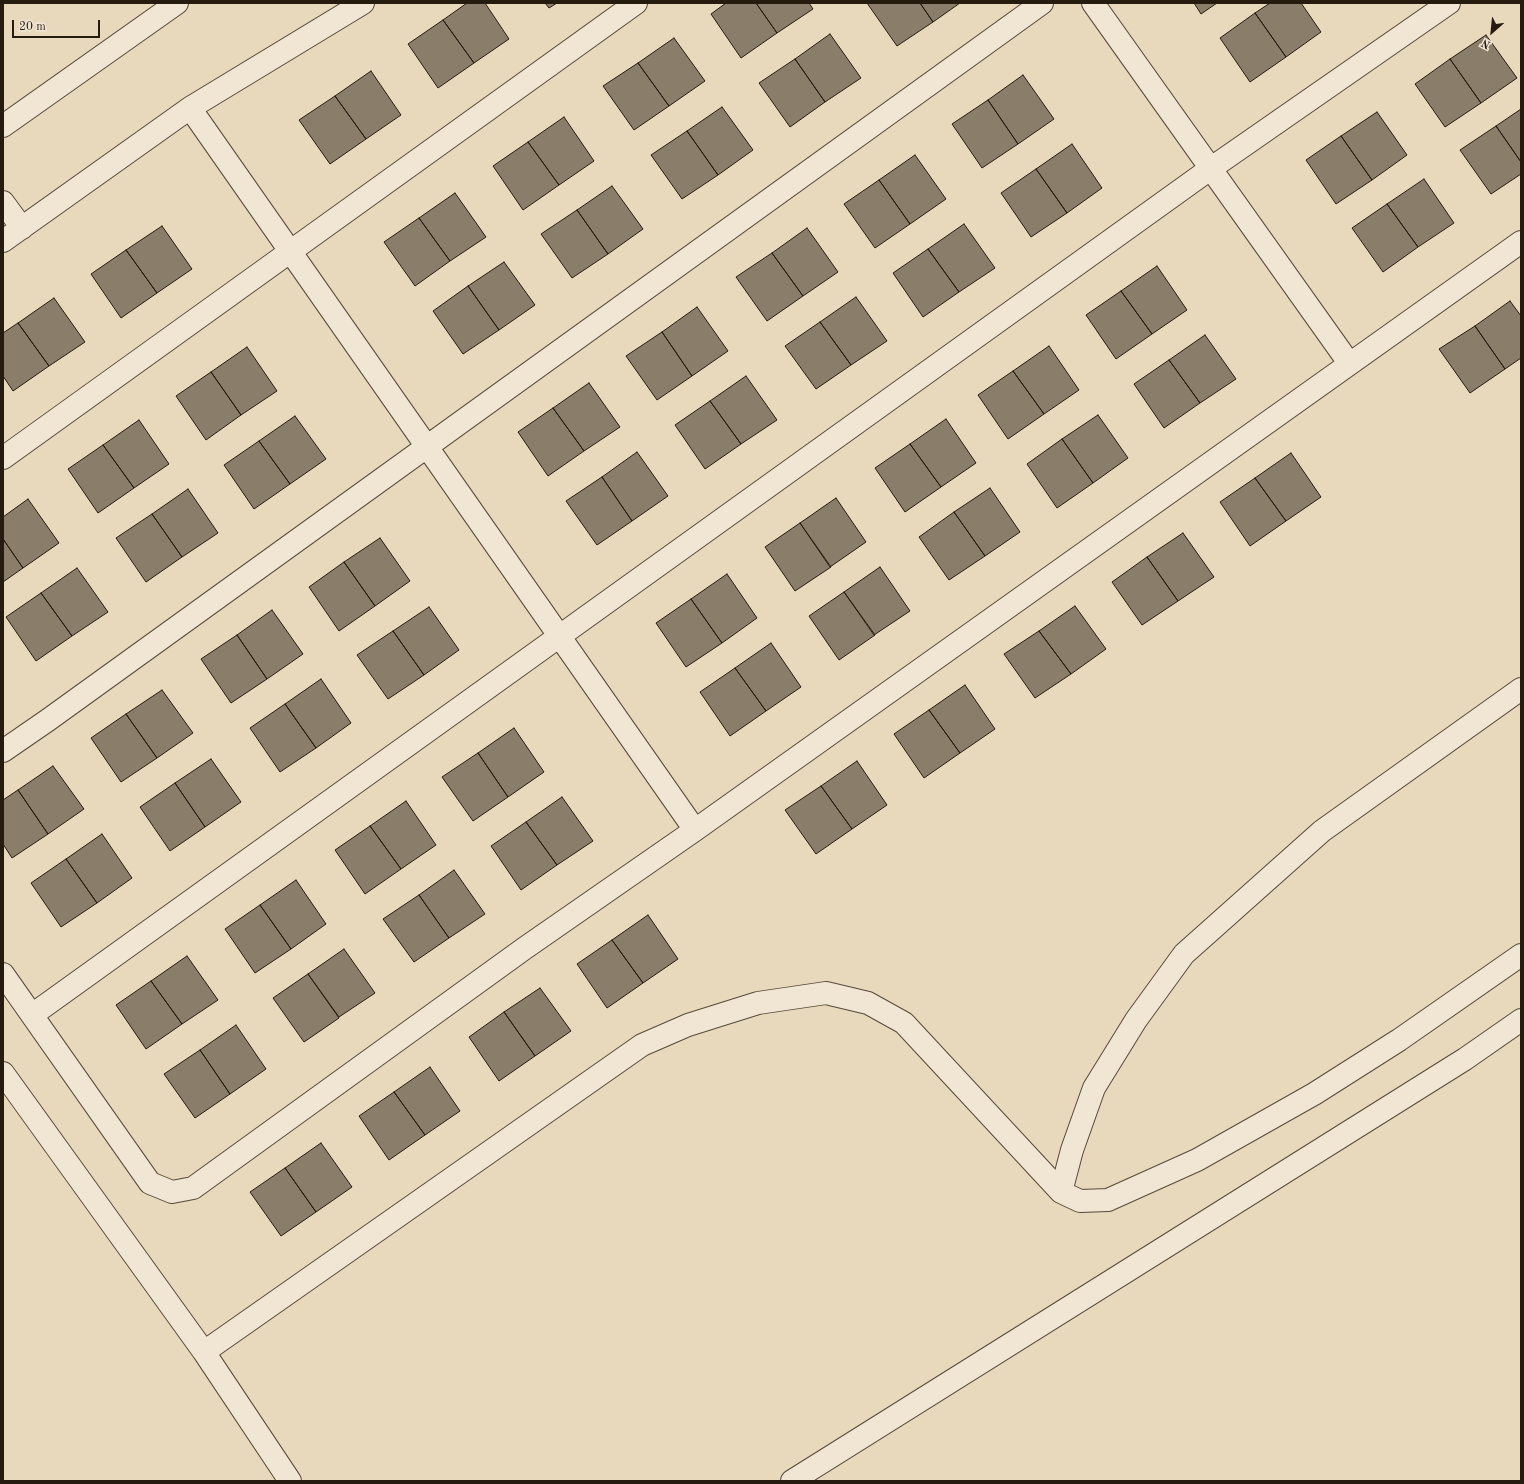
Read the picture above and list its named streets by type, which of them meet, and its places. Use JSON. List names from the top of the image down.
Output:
{
  "scale_bar": "20 m",
  "north": "bottom left"
}
